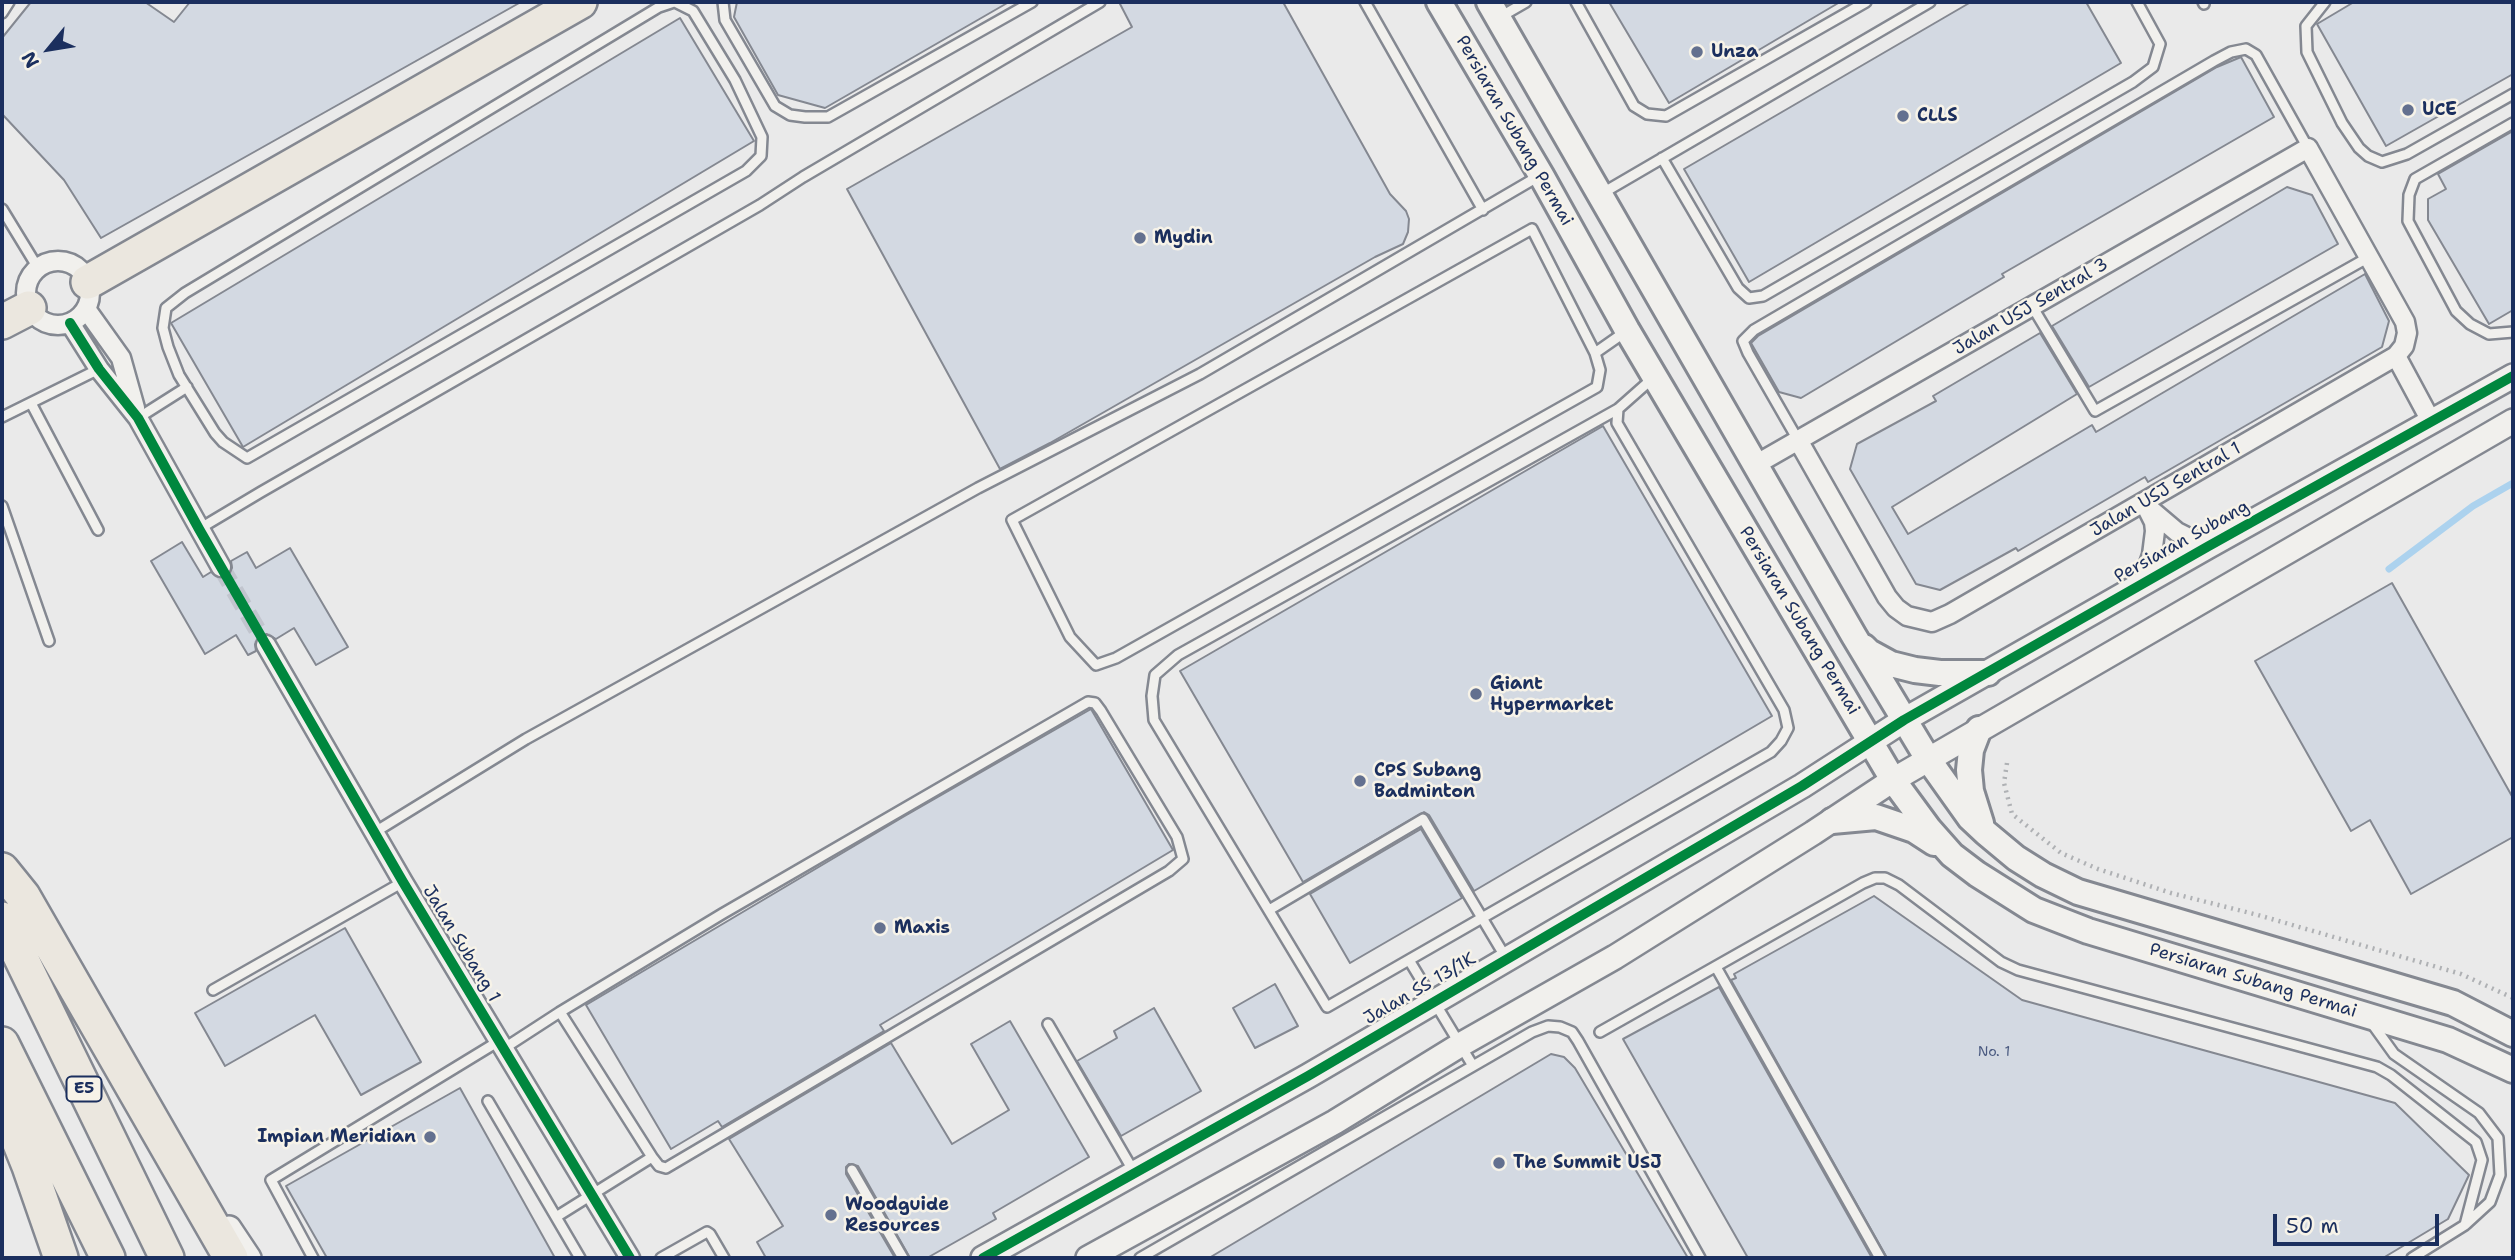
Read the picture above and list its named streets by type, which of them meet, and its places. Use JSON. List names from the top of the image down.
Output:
{
  "streets": {
    "highway": ["E5"],
    "main road": ["Persiaran Subang Permai"],
    "street": [
      "Jalan USJ Sentral 3",
      "Jalan USJ Sentral 1",
      "Persiaran Subang",
      "Jalan Subang 1",
      "Jalan SS 13/1K"
    ]
  },
  "crossings": [
    ["Persiaran Subang Permai", "Jalan USJ Sentral 3"],
    ["Persiaran Subang Permai", "Persiaran Subang"],
    ["Persiaran Subang Permai", "Jalan SS 13/1K"],
    ["Jalan USJ Sentral 3", "Jalan USJ Sentral 1"],
    ["Persiaran Subang", "Jalan SS 13/1K"]
  ],
  "places": [
    "Unza",
    "UCE",
    "CLLS",
    "Mydin",
    "Giant Hypermarket",
    "CPS Subang Badminton",
    "Maxis",
    "Impian Meridian",
    "The Summit USJ",
    "Woodguide Resources"
  ],
  "house_numbers": ["No. 1"],
  "scale_bar": "50 m",
  "north": "bottom left"
}
